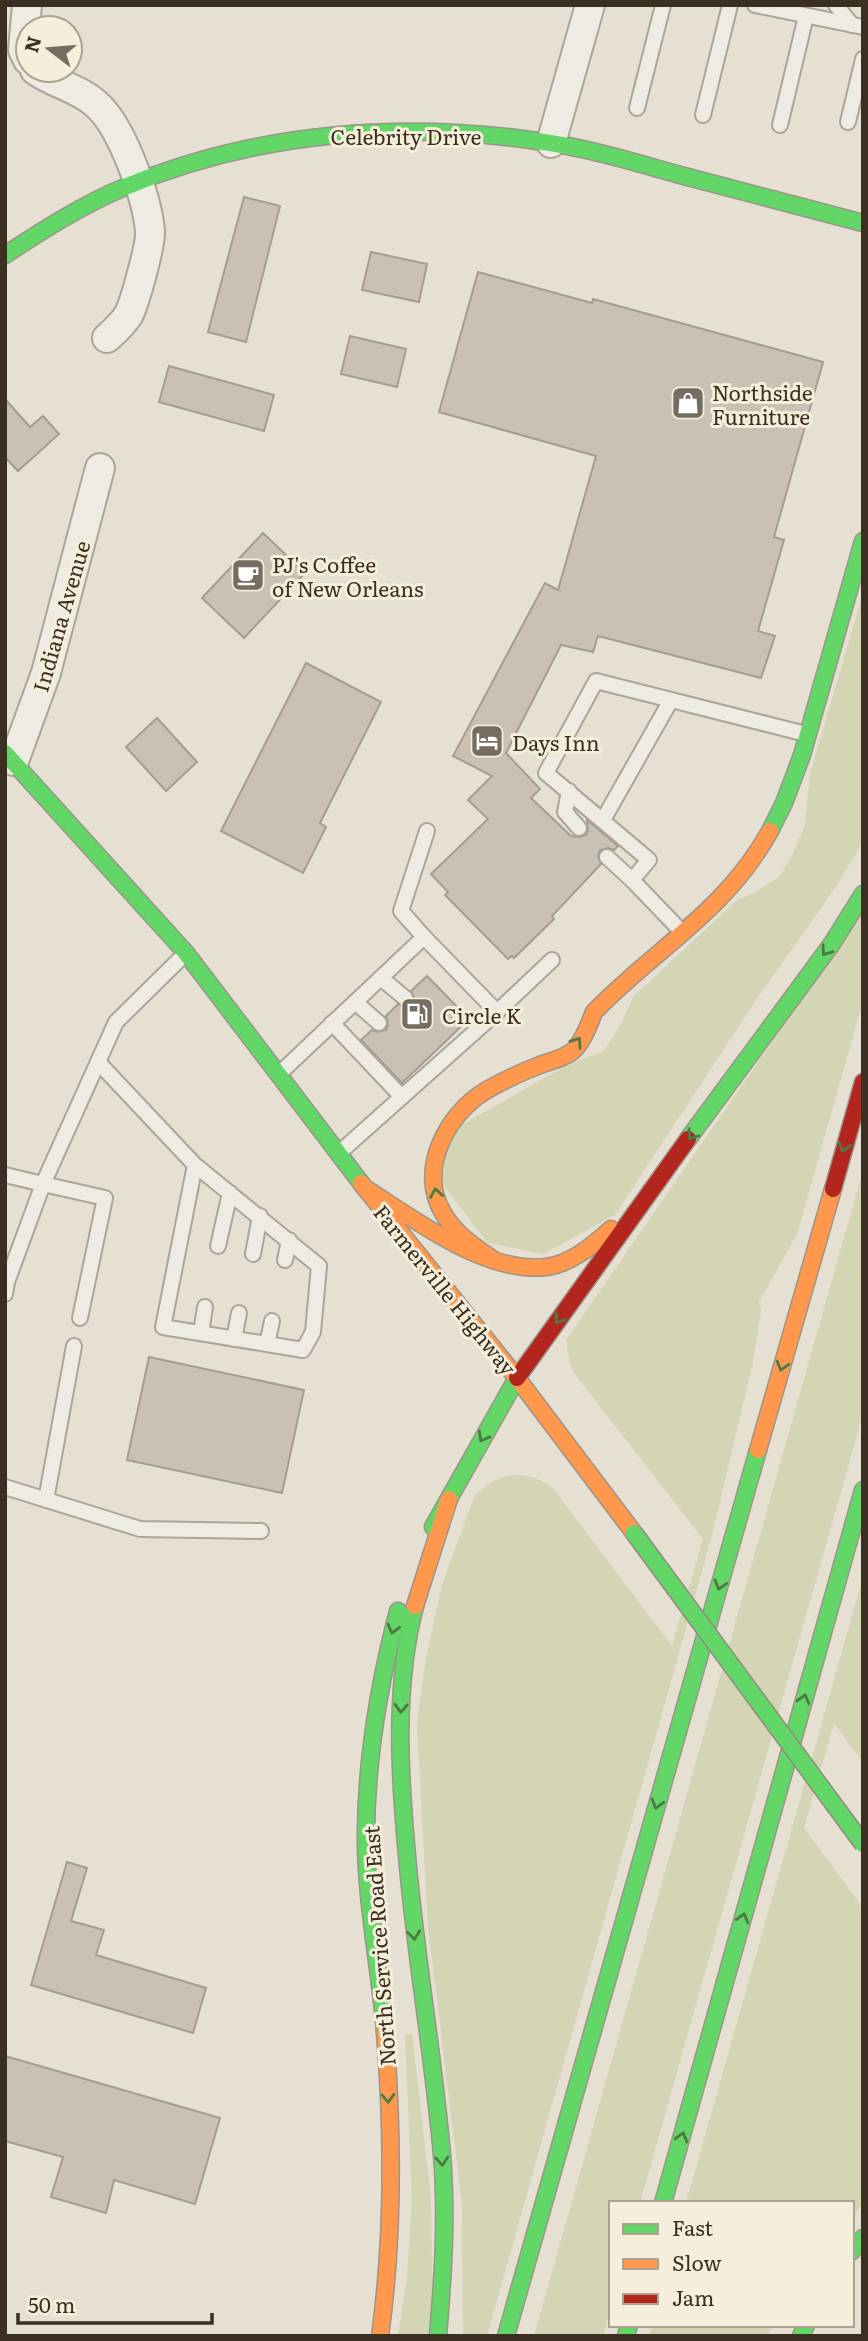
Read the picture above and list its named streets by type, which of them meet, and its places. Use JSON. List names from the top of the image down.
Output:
{
  "streets": {
    "main road": ["Celebrity Drive", "Farmerville Highway", "North Service Road East"],
    "street": ["Indiana Avenue"]
  },
  "crossings": [
    ["Indiana Avenue", "Farmerville Highway"],
    ["Farmerville Highway", "North Service Road East"]
  ],
  "places": {
    "shop": ["Northside Furniture"],
    "cafe": ["PJ's Coffee of New Orleans"],
    "hotel": ["Days Inn"],
    "fuel station": ["Circle K"]
  },
  "legend": ["Fast", "Slow", "Jam"],
  "scale_bar": "50 m",
  "north": "left"
}
